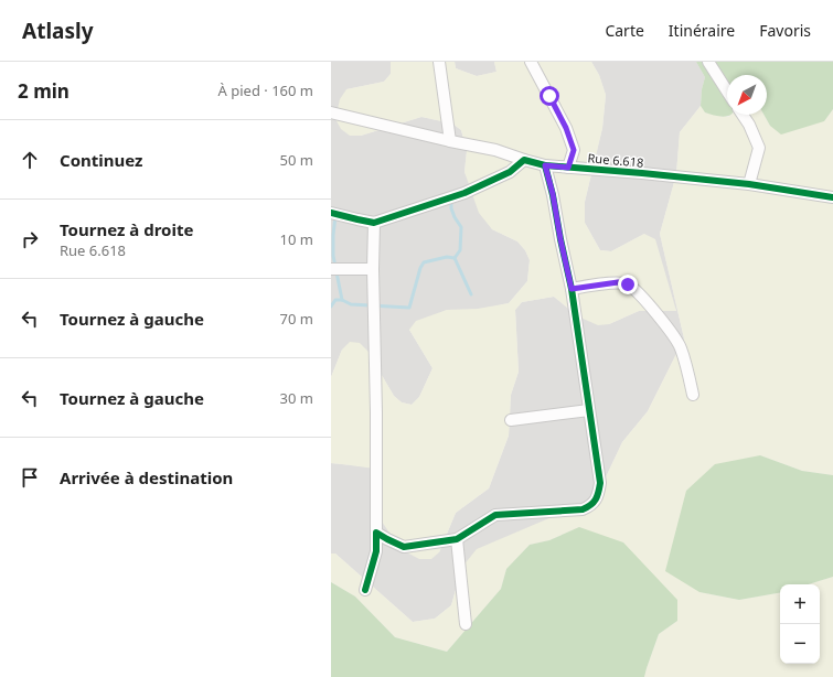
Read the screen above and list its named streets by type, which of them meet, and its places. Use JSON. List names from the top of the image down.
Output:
{
  "streets": {
    "street": ["Rue 6.618"]
  },
  "north": "bottom left",
  "page": {
    "header": "Atlasly",
    "nav": ["Carte", "Itinéraire", "Favoris"],
    "heading": ["2 min", "À pied · 160 m"],
    "list": [
      ["Continuez", "50 m"],
      ["Tournez à droite", "Rue 6.618", "10 m"],
      ["Tournez à gauche", "70 m"],
      ["Tournez à gauche", "30 m"],
      "Arrivée à destination"
    ],
    "map_buttons": ["+", "−"]
  }
}
